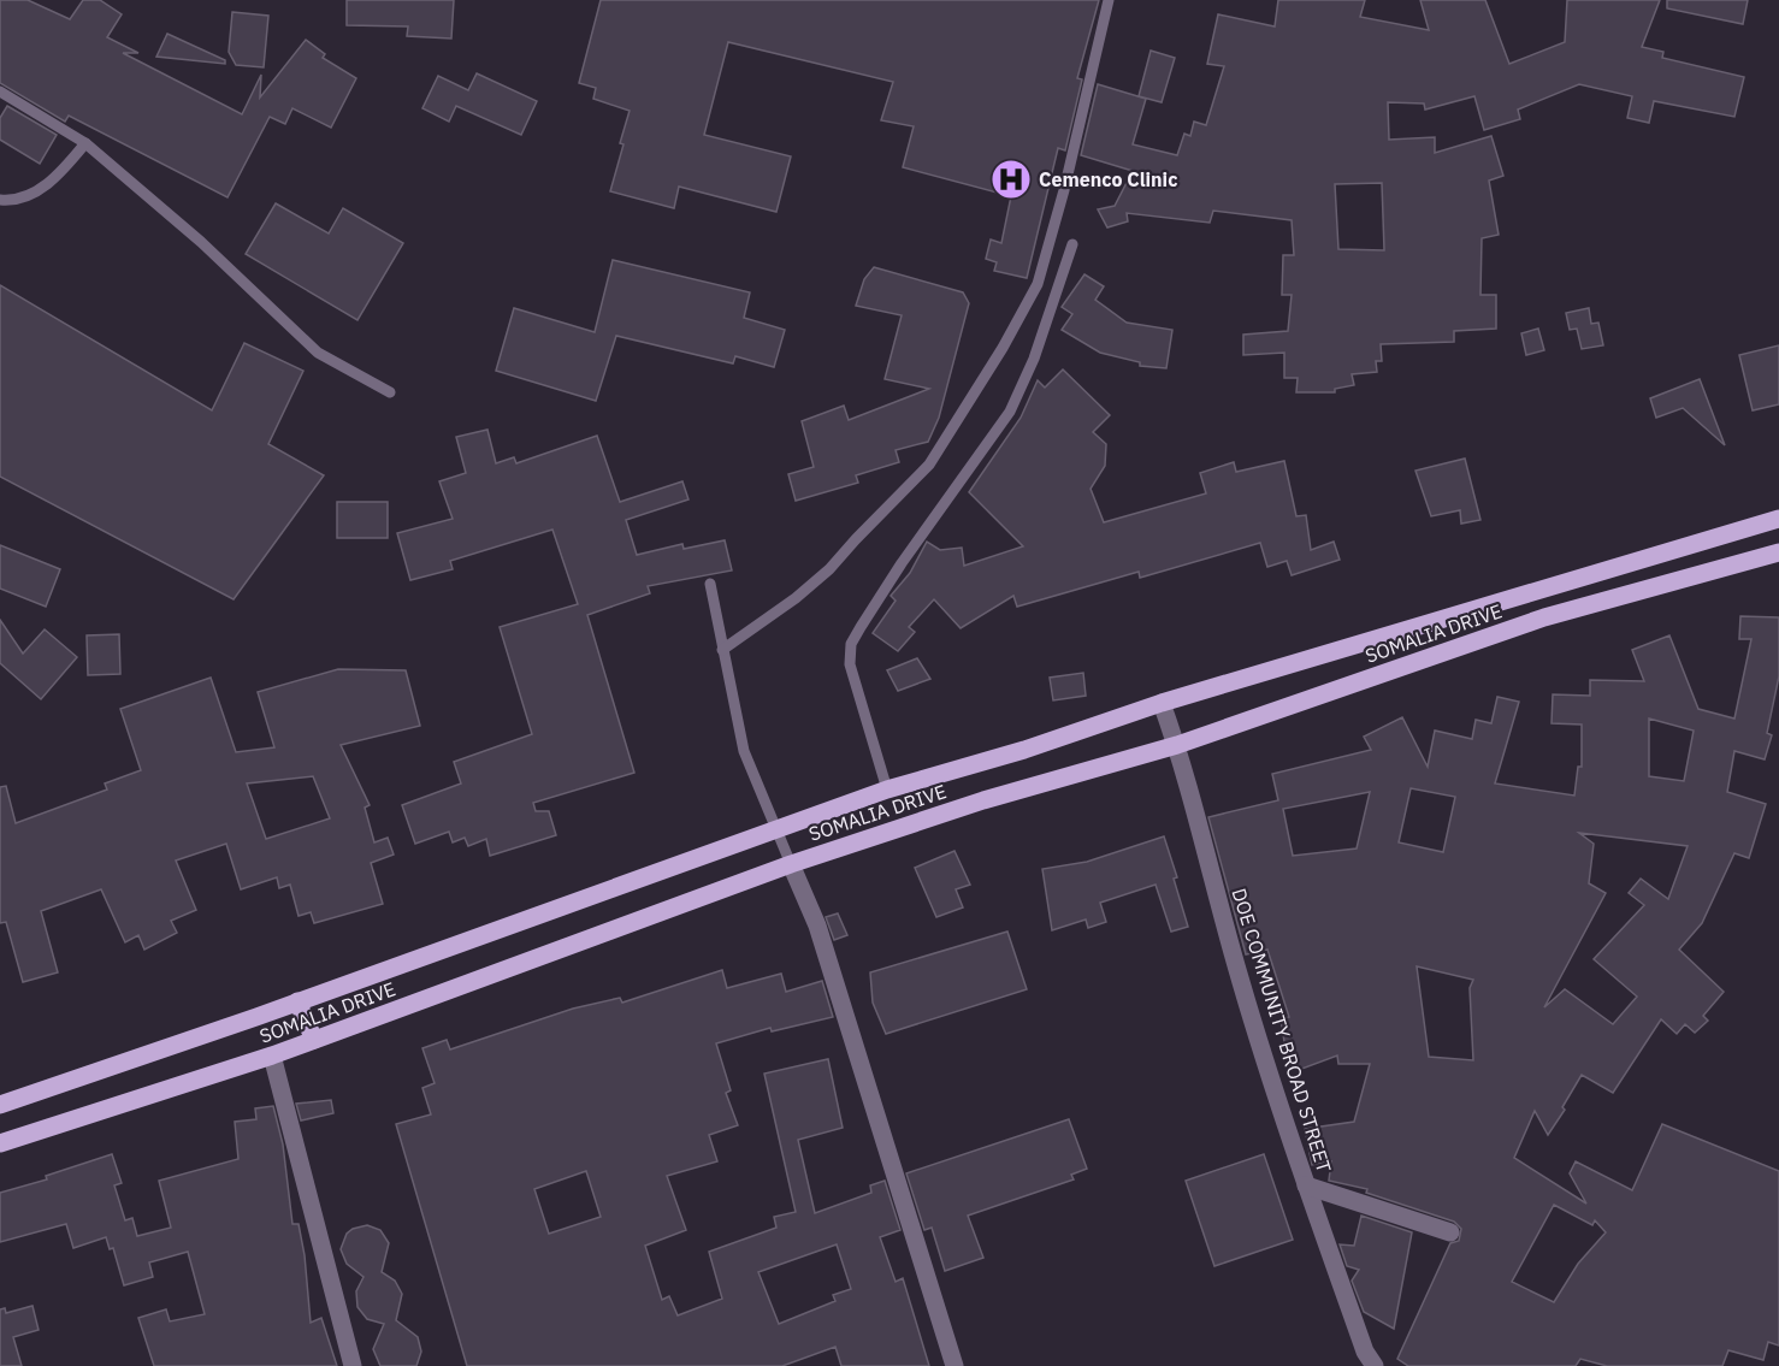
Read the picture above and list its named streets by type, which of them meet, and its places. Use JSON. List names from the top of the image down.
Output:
{
  "streets": {
    "main road": ["SOMALIA DRIVE"],
    "street": ["DOE COMMUNITY BROAD STREET"]
  },
  "crossings": [
    ["SOMALIA DRIVE", "DOE COMMUNITY BROAD STREET"]
  ],
  "places": {
    "hospital": ["Cemenco Clinic"]
  }
}
